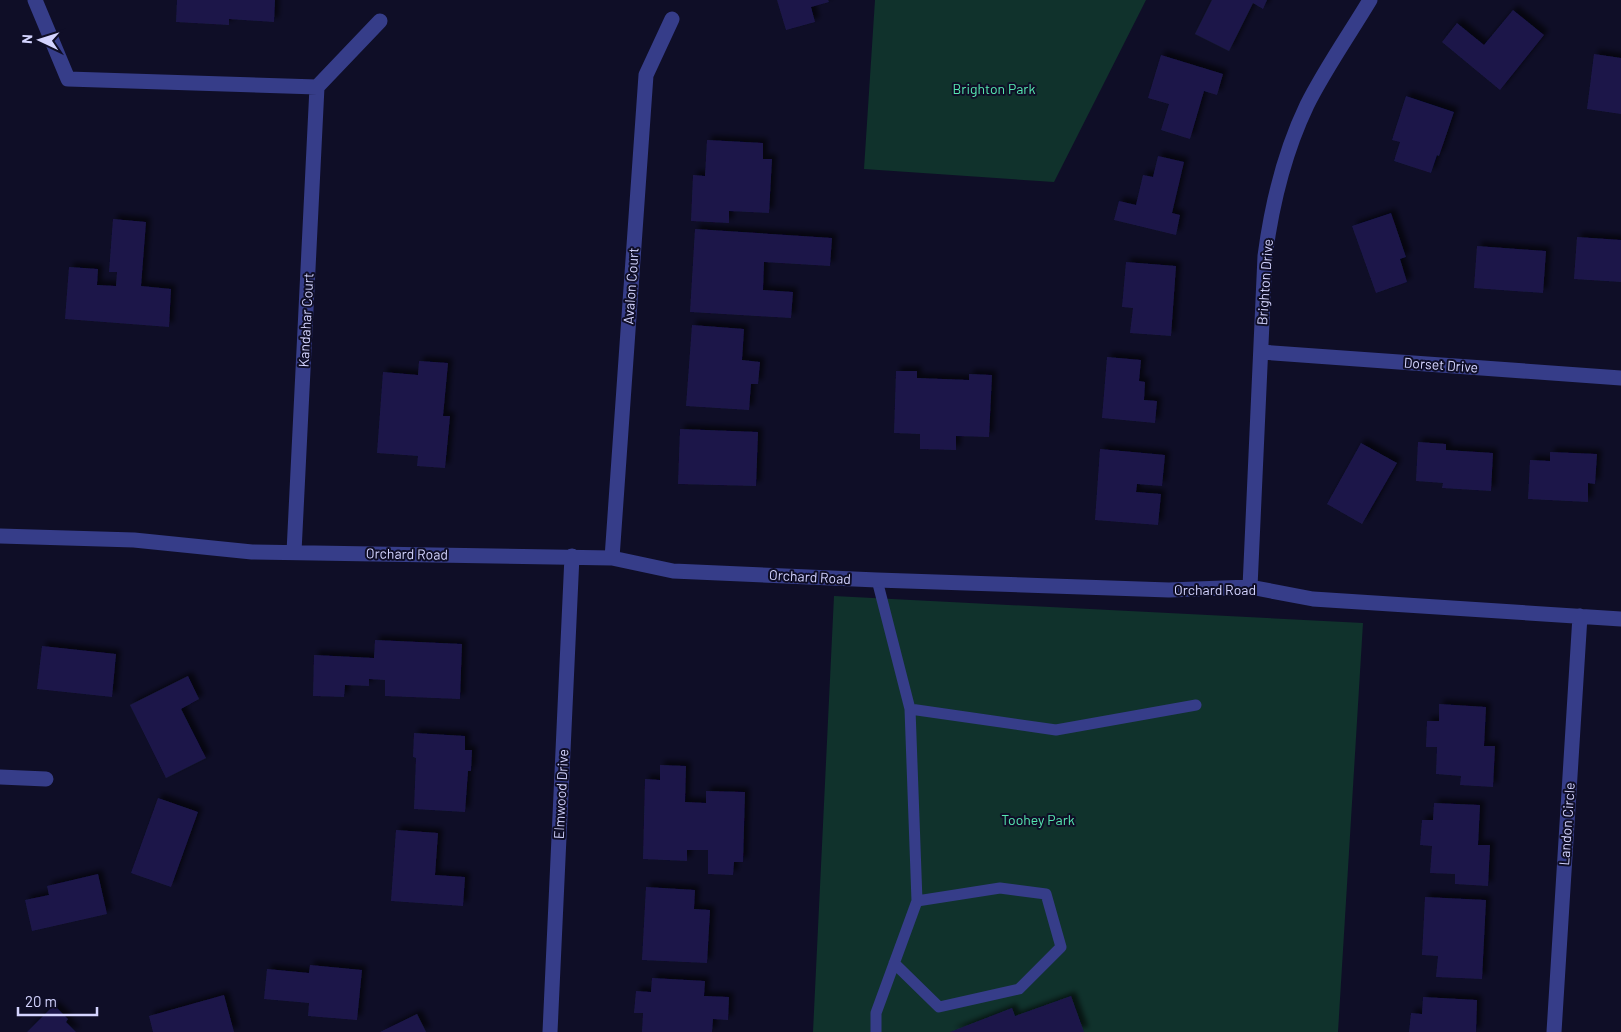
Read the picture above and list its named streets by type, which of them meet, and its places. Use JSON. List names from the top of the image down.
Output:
{
  "streets": {
    "street": [
      "Brighton Drive",
      "Avalon Court",
      "Kandahar Court",
      "Dorset Drive",
      "Orchard Road",
      "Elmwood Drive",
      "Landon Circle"
    ]
  },
  "crossings": [
    ["Brighton Drive", "Dorset Drive"],
    ["Brighton Drive", "Orchard Road"],
    ["Avalon Court", "Orchard Road"],
    ["Kandahar Court", "Orchard Road"],
    ["Orchard Road", "Elmwood Drive"],
    ["Orchard Road", "Landon Circle"]
  ],
  "parks": ["Brighton Park", "Toohey Park"],
  "scale_bar": "20 m",
  "north": "left"
}
